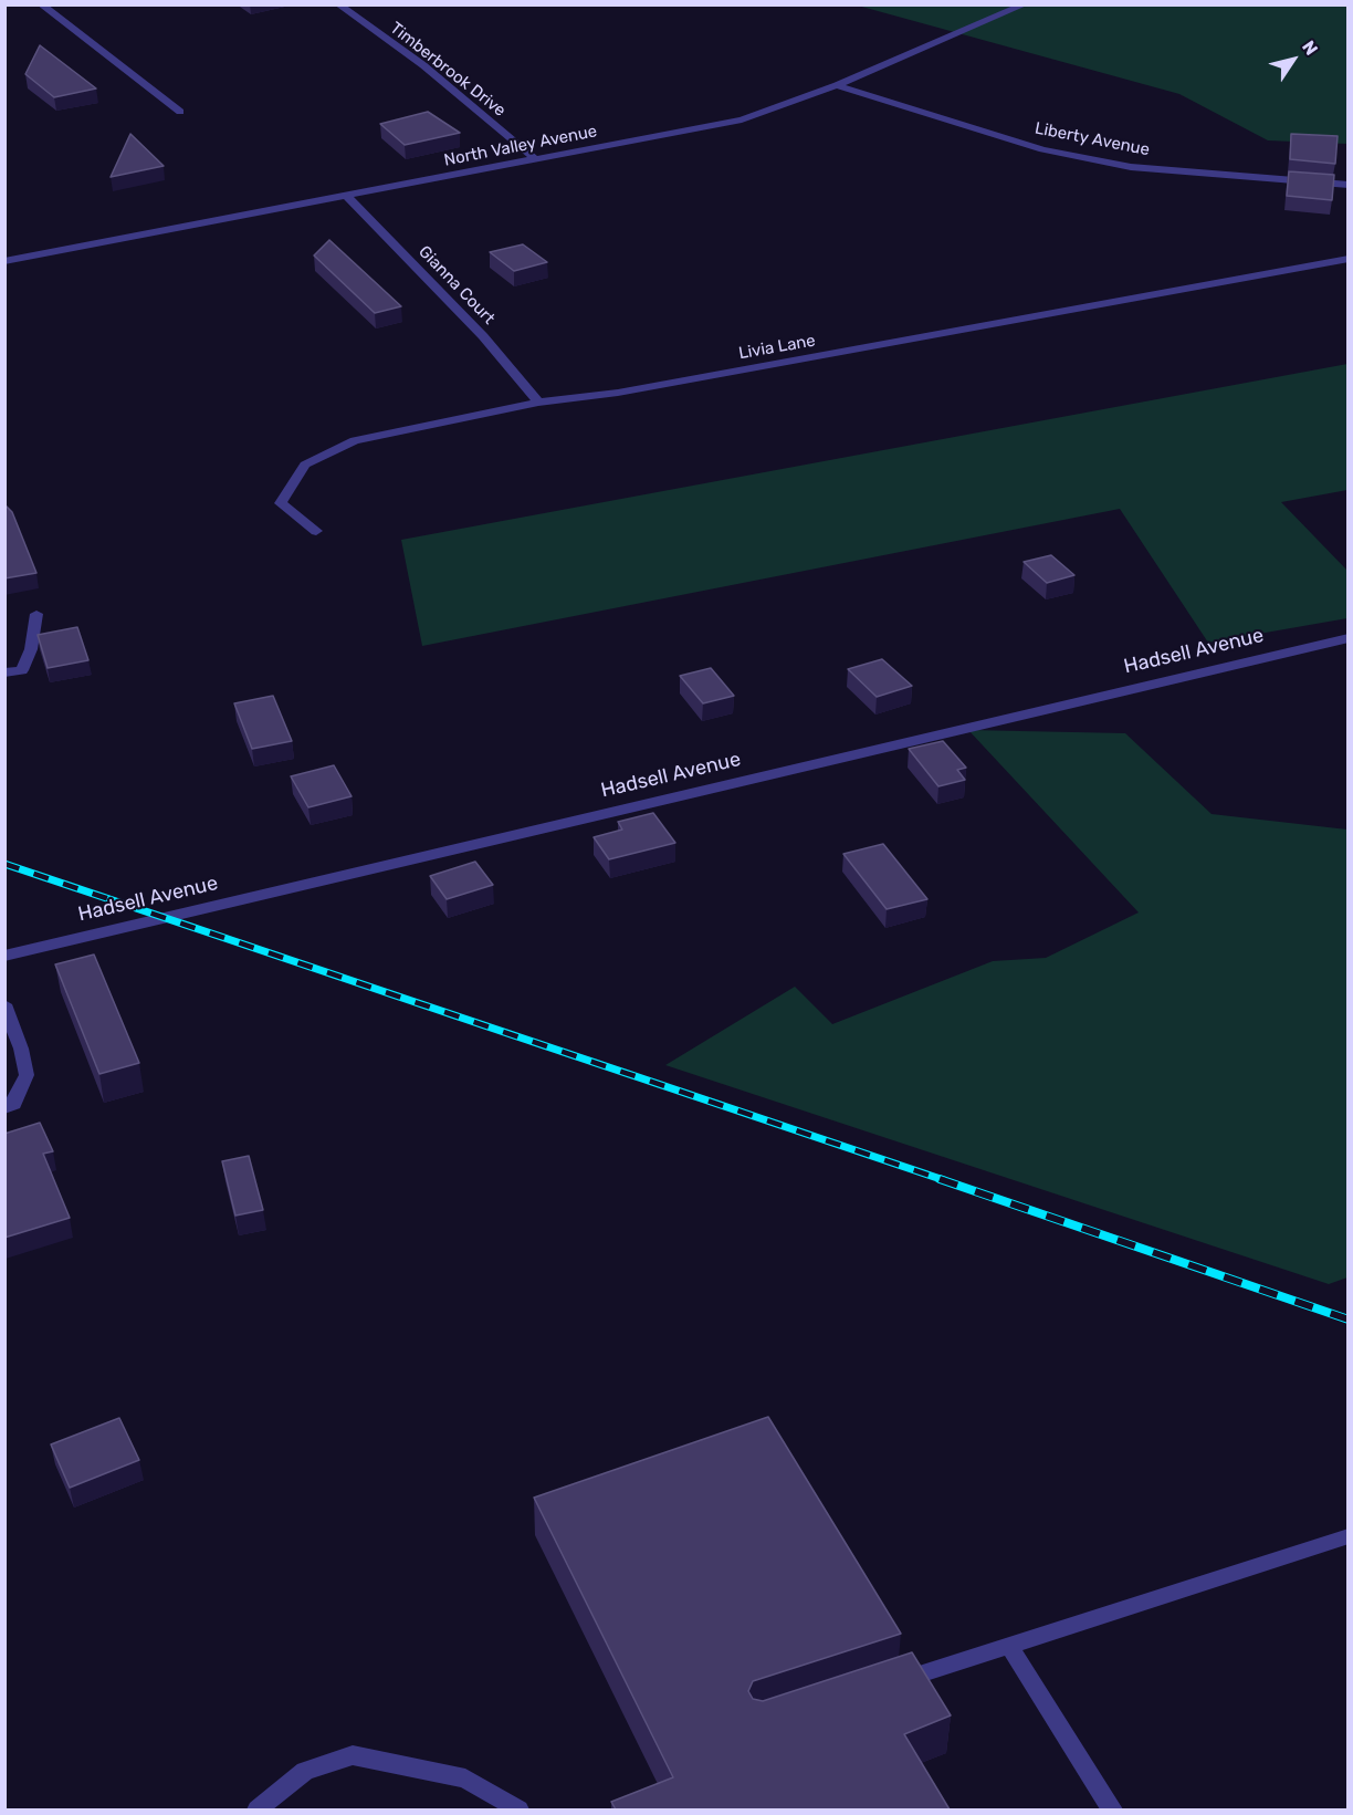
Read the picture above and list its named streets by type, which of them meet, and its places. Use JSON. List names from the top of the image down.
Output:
{
  "streets": {
    "street": [
      "Timberbrook Drive",
      "Liberty Avenue",
      "North Valley Avenue",
      "Gianna Court",
      "Livia Lane",
      "Hadsell Avenue"
    ]
  },
  "crossings": [
    ["Timberbrook Drive", "North Valley Avenue"],
    ["Liberty Avenue", "North Valley Avenue"],
    ["North Valley Avenue", "Gianna Court"],
    ["Gianna Court", "Livia Lane"]
  ],
  "north": "top right"
}
